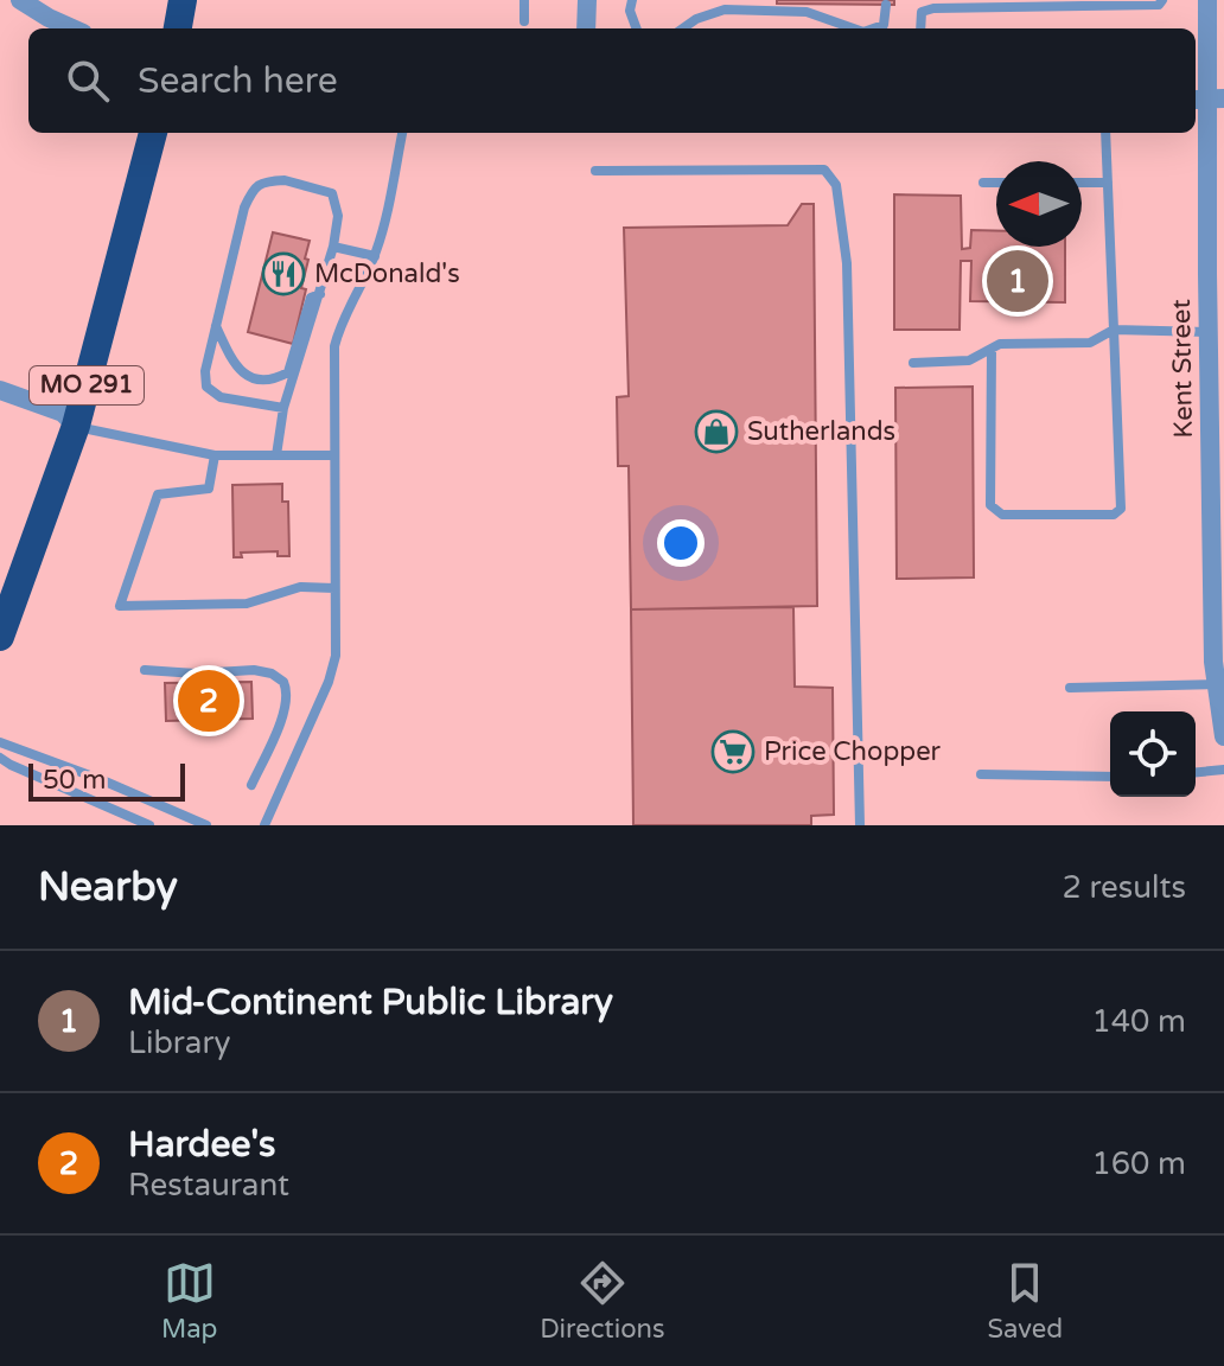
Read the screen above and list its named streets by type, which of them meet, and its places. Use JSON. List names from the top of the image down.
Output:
{
  "streets": {
    "highway": ["MO 291"],
    "street": ["Kent Street"]
  },
  "places": {
    "restaurant": ["McDonald's"],
    "shop": ["Sutherlands"],
    "supermarket": ["Price Chopper"]
  },
  "scale_bar": "50 m",
  "north": "left",
  "page": {
    "search": "Search here",
    "pins": ["1", "2"],
    "scale": "50 m",
    "heading": ["Nearby", "2 results"],
    "list": [
      {
        "mark": "1",
        "name": "Mid-Continent Public Library",
        "note": "Library",
        "value": "140 m"
      },
      {
        "mark": "2",
        "name": "Hardee's",
        "note": "Restaurant",
        "value": "160 m"
      }
    ],
    "nav": ["Map", "Directions", "Saved"]
  }
}
